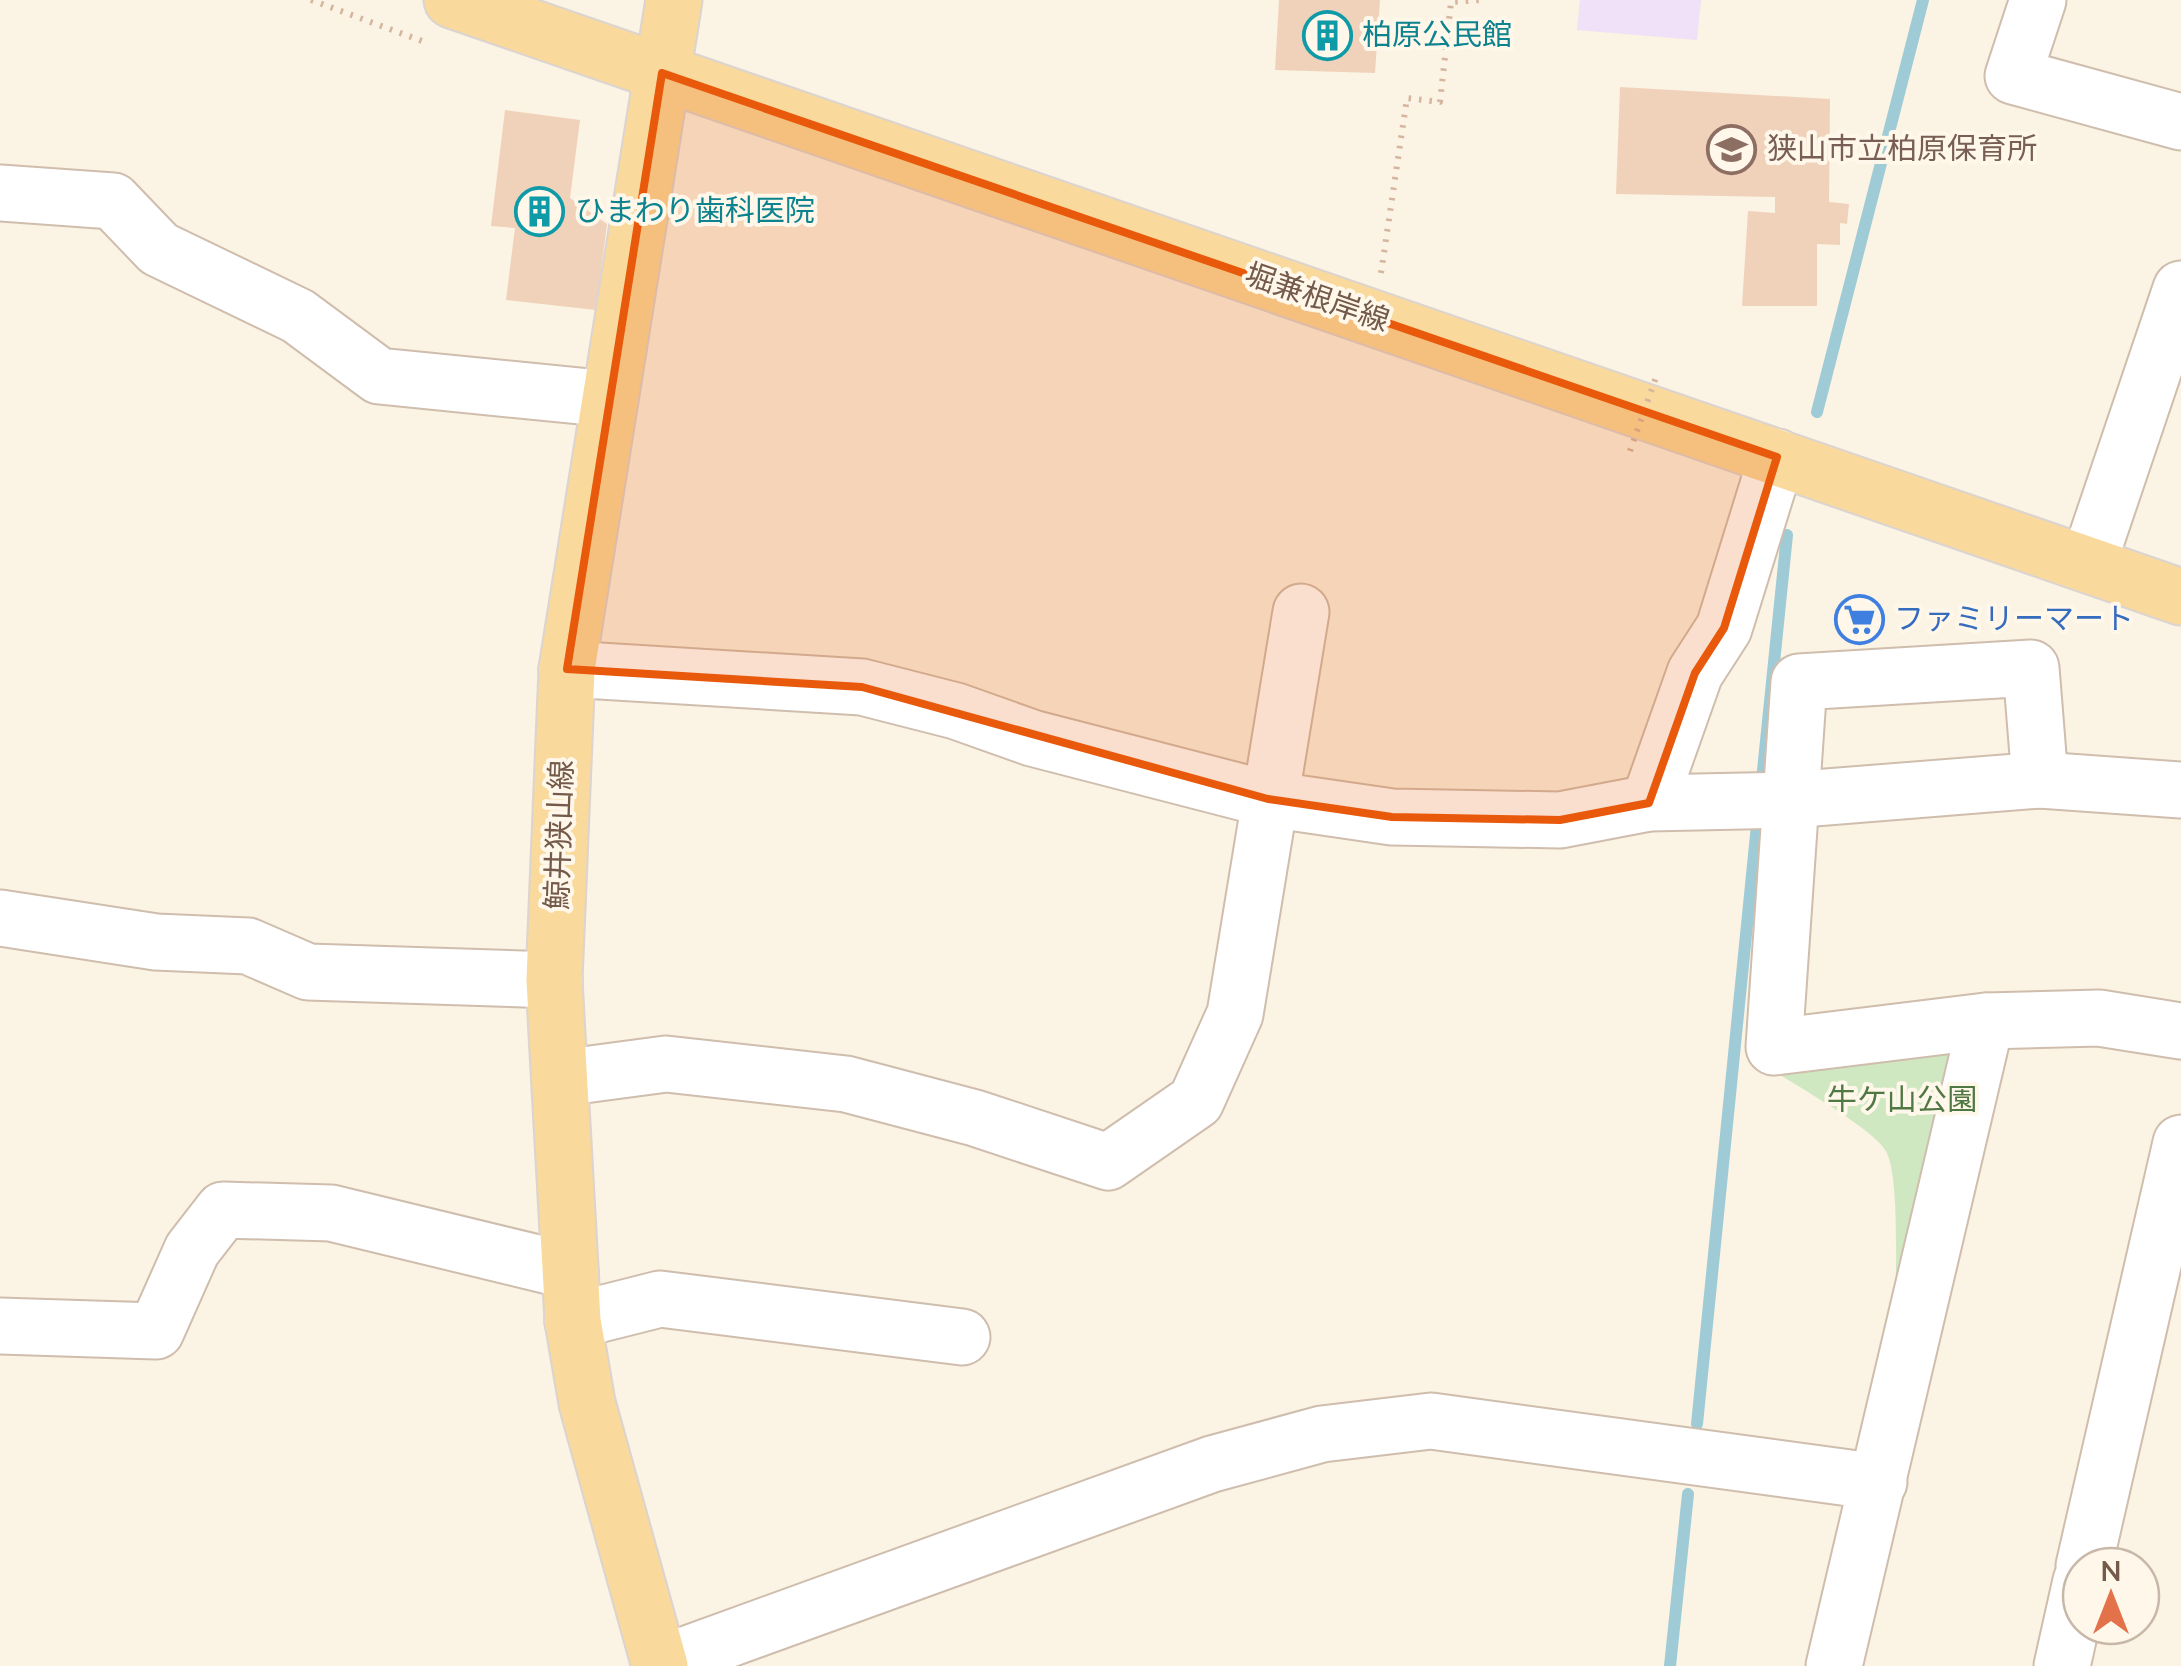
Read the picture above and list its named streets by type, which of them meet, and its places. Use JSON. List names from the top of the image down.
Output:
{
  "streets": {
    "main road": ["堀兼根岸線", "鯨井狭山線"]
  },
  "crossings": [
    ["堀兼根岸線", "鯨井狭山線"]
  ],
  "parks": ["牛ケ山公園"],
  "places": {
    "building": ["柏原公民館", "ひまわり歯科医院"],
    "school or university": ["狭山市立柏原保育所"],
    "supermarket": ["ファミリーマート"]
  },
  "north": "top"
}
